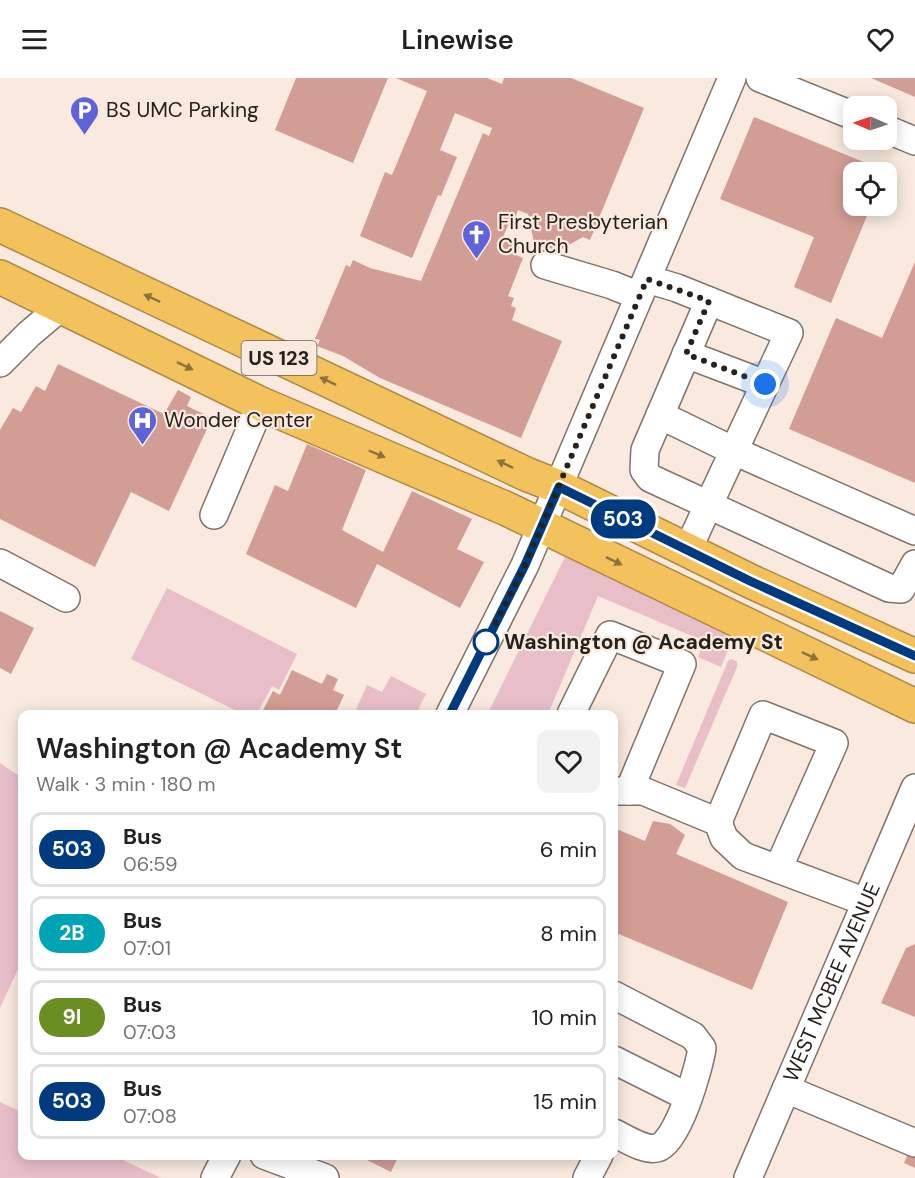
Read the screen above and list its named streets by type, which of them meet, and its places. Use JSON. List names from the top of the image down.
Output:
{
  "streets": {
    "highway": ["US 123"],
    "street": ["WEST MCBEE AVENUE"]
  },
  "places": {
    "parking": ["BS UMC Parking"],
    "church": ["First Presbyterian Church"],
    "hospital": ["Wonder Center"],
    "other": ["Washington @ Academy St"]
  },
  "lines": ["bus line 503"],
  "north": "left",
  "page": {
    "header": "Linewise",
    "on_map": "503",
    "heading": ["Washington @ Academy St", "Walk · 3 min · 180 m"],
    "list": [
      {
        "mark": "503",
        "name": "Bus",
        "note": "06:59",
        "value": "6 min"
      },
      {
        "mark": "2B",
        "name": "Bus",
        "note": "07:01",
        "value": "8 min"
      },
      {
        "mark": "9I",
        "name": "Bus",
        "note": "07:03",
        "value": "10 min"
      },
      {
        "mark": "503",
        "name": "Bus",
        "note": "07:08",
        "value": "15 min"
      }
    ]
  }
}
